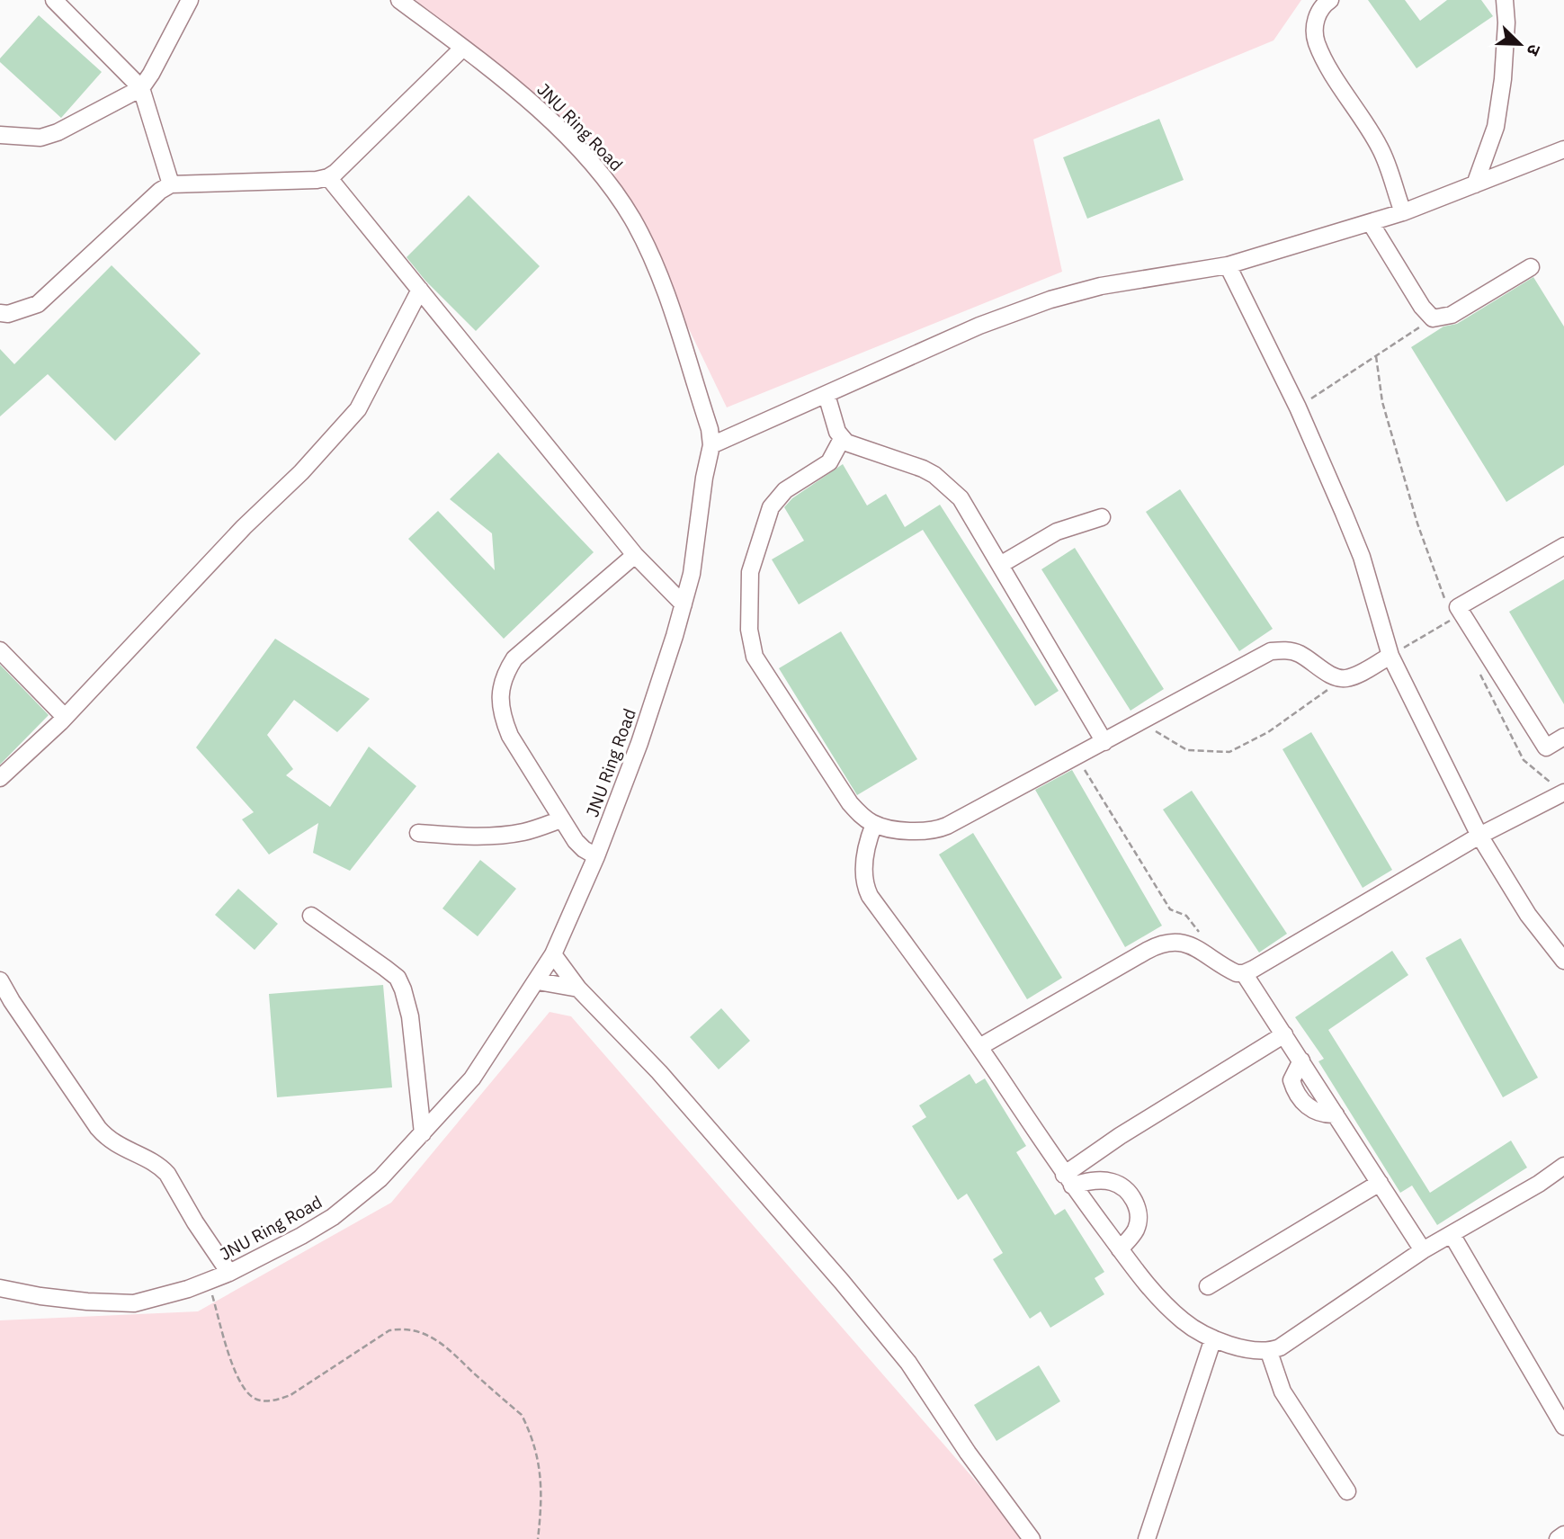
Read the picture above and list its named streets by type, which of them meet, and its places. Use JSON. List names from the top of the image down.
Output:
{
  "streets": {
    "lane": ["JNU Ring Road"]
  },
  "north": "bottom right"
}
